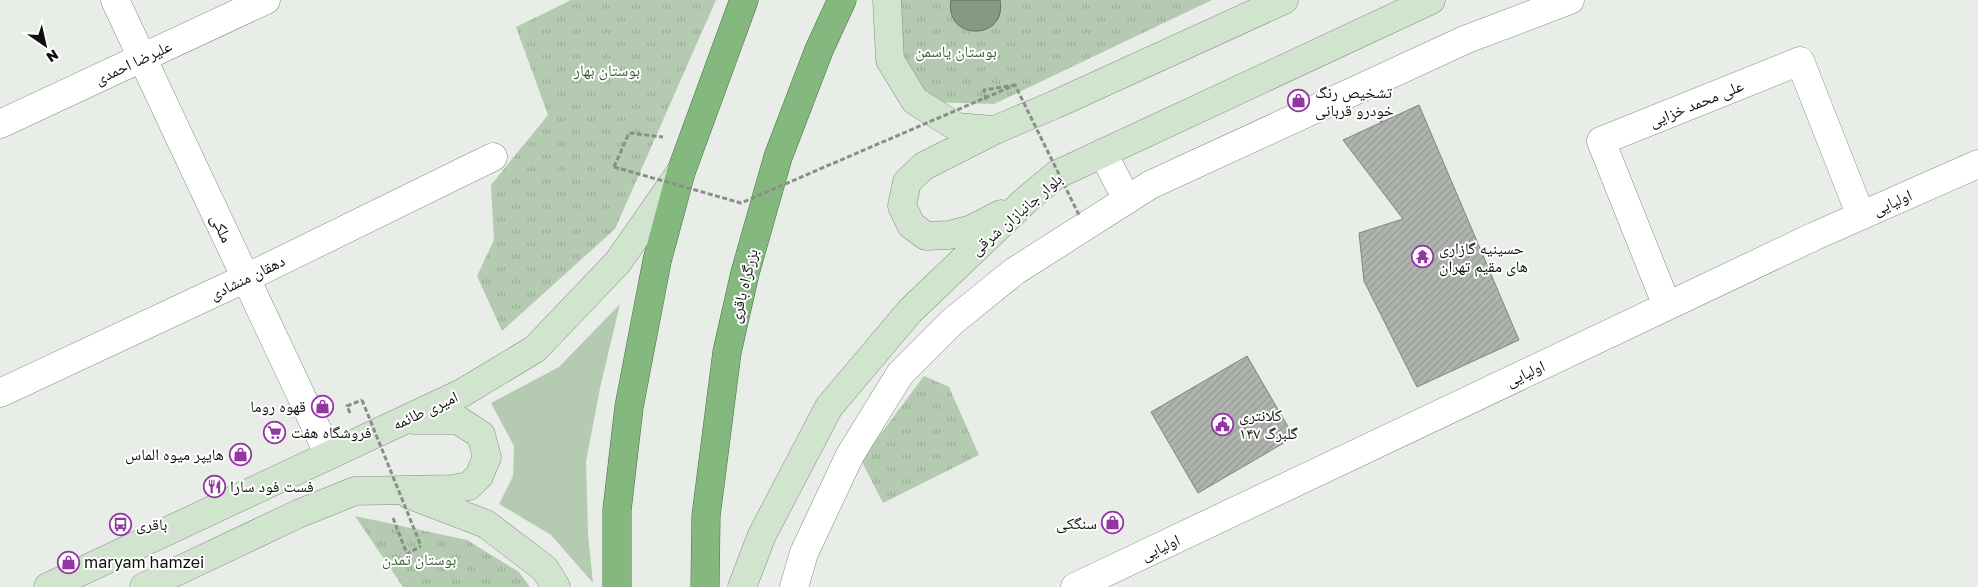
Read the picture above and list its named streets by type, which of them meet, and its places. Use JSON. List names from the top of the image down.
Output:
{
  "streets": {
    "highway": ["بزرگراه باقری"],
    "main road": ["بلوار جانبازان شرقی", "امیری طائمه"],
    "street": [
      "علیرضا احمدی",
      "علی محمد خزایی",
      "اولیایی",
      "ملکی",
      "دهقان منشادی"
    ]
  },
  "crossings": [
    ["علیرضا احمدی", "ملکی"],
    ["علی محمد خزایی", "اولیایی"],
    ["ملکی", "دهقان منشادی"],
    ["ملکی", "امیری طائمه"]
  ],
  "parks": ["بوستان یاسمن", "بوستان بهار", "بوستان تمدن"],
  "places": {
    "shop": [
      "تشخیص رنگ خودرو قربانی",
      "قهوه روما",
      "هایپر میوه الماس",
      "سنگکی",
      "maryam hamzei"
    ],
    "temple": ["حسینیه گازاری های مقیم تهران"],
    "public building": ["کلانتری ۱۴۷ گلبرگ"],
    "supermarket": ["فروشگاه هفت"],
    "restaurant": ["فست فود سارا"],
    "bus stop": ["باقری"]
  },
  "north": "bottom right"
}
